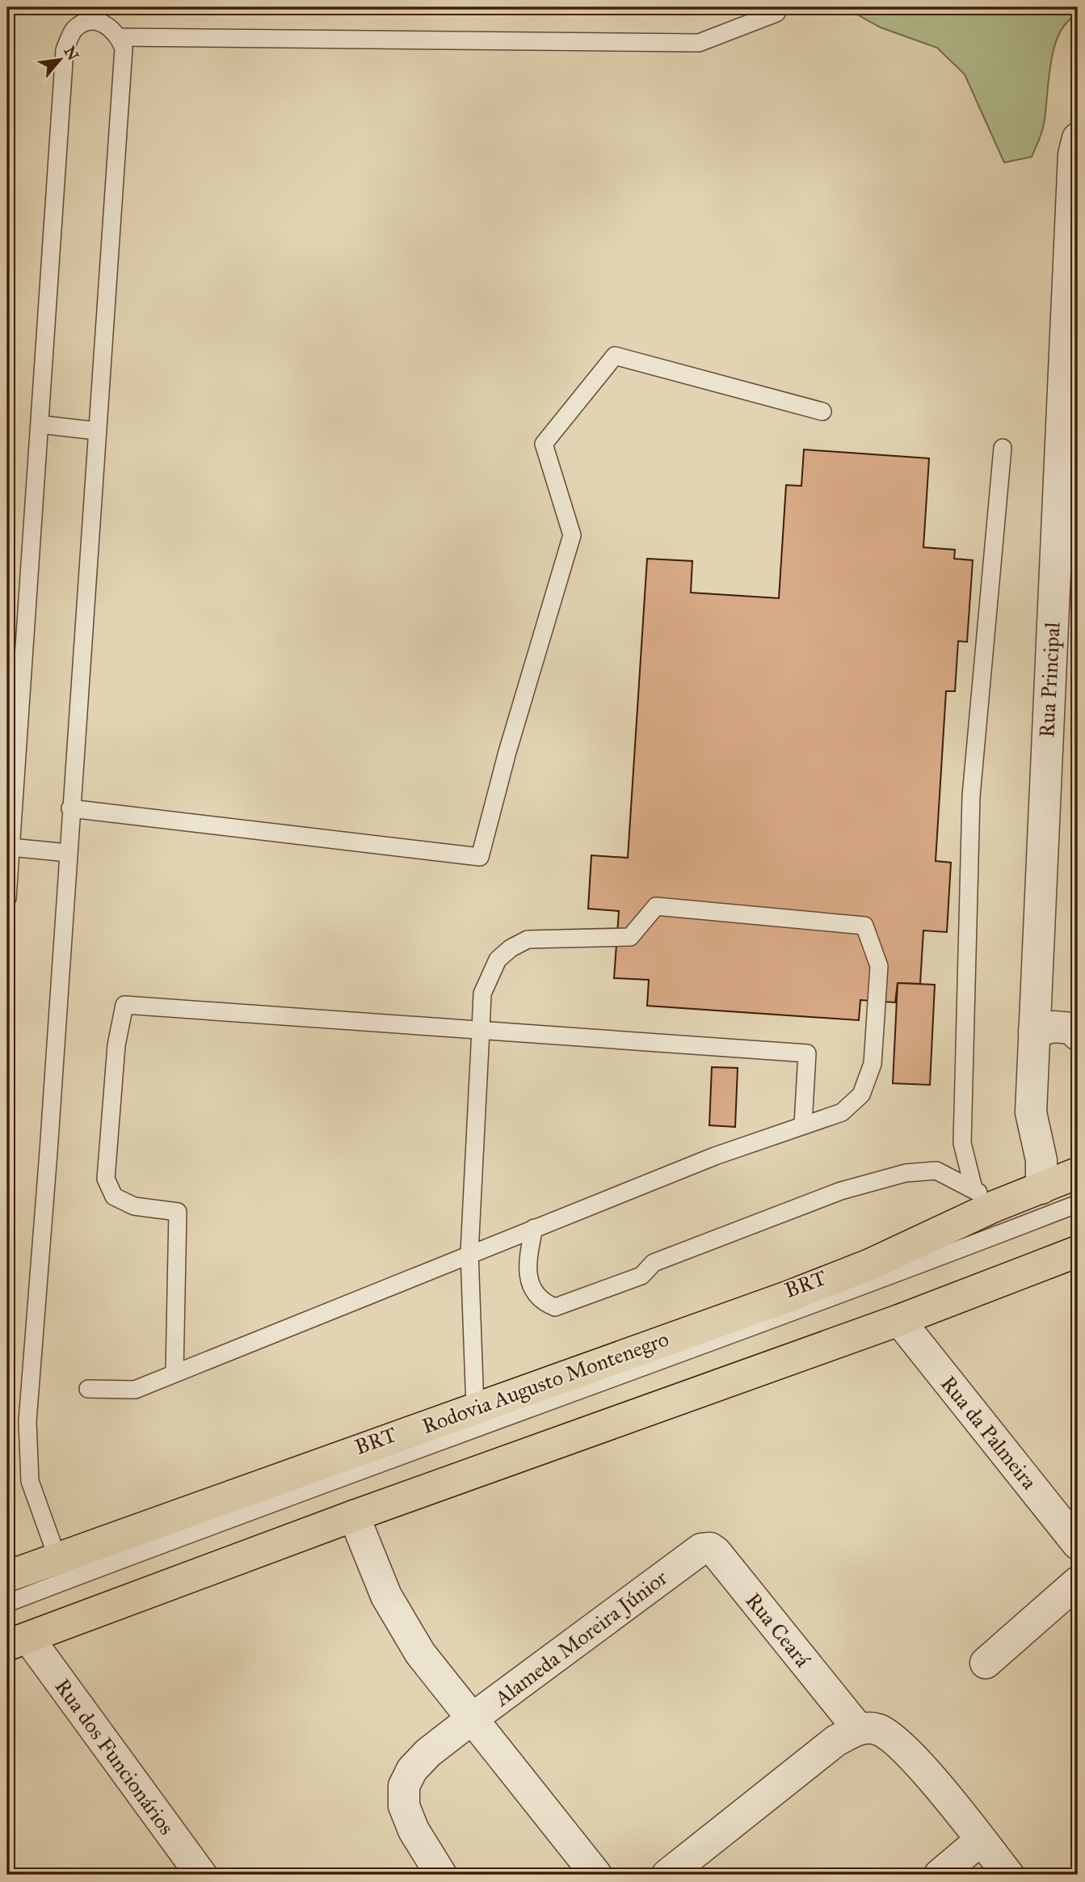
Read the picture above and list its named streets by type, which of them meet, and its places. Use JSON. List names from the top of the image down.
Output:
{
  "streets": {
    "main road": ["Rodovia Augusto Montenegro"],
    "street": [
      "Rua Principal",
      "Rua da Palmeira",
      "Rua Ceará",
      "Alameda Moreira Júnior",
      "Rua dos Funcionários"
    ],
    "lane": ["BRT"]
  },
  "crossings": [
    ["Rua Principal", "Rodovia Augusto Montenegro"],
    ["Rua Ceará", "Alameda Moreira Júnior"]
  ],
  "north": "top right"
}
